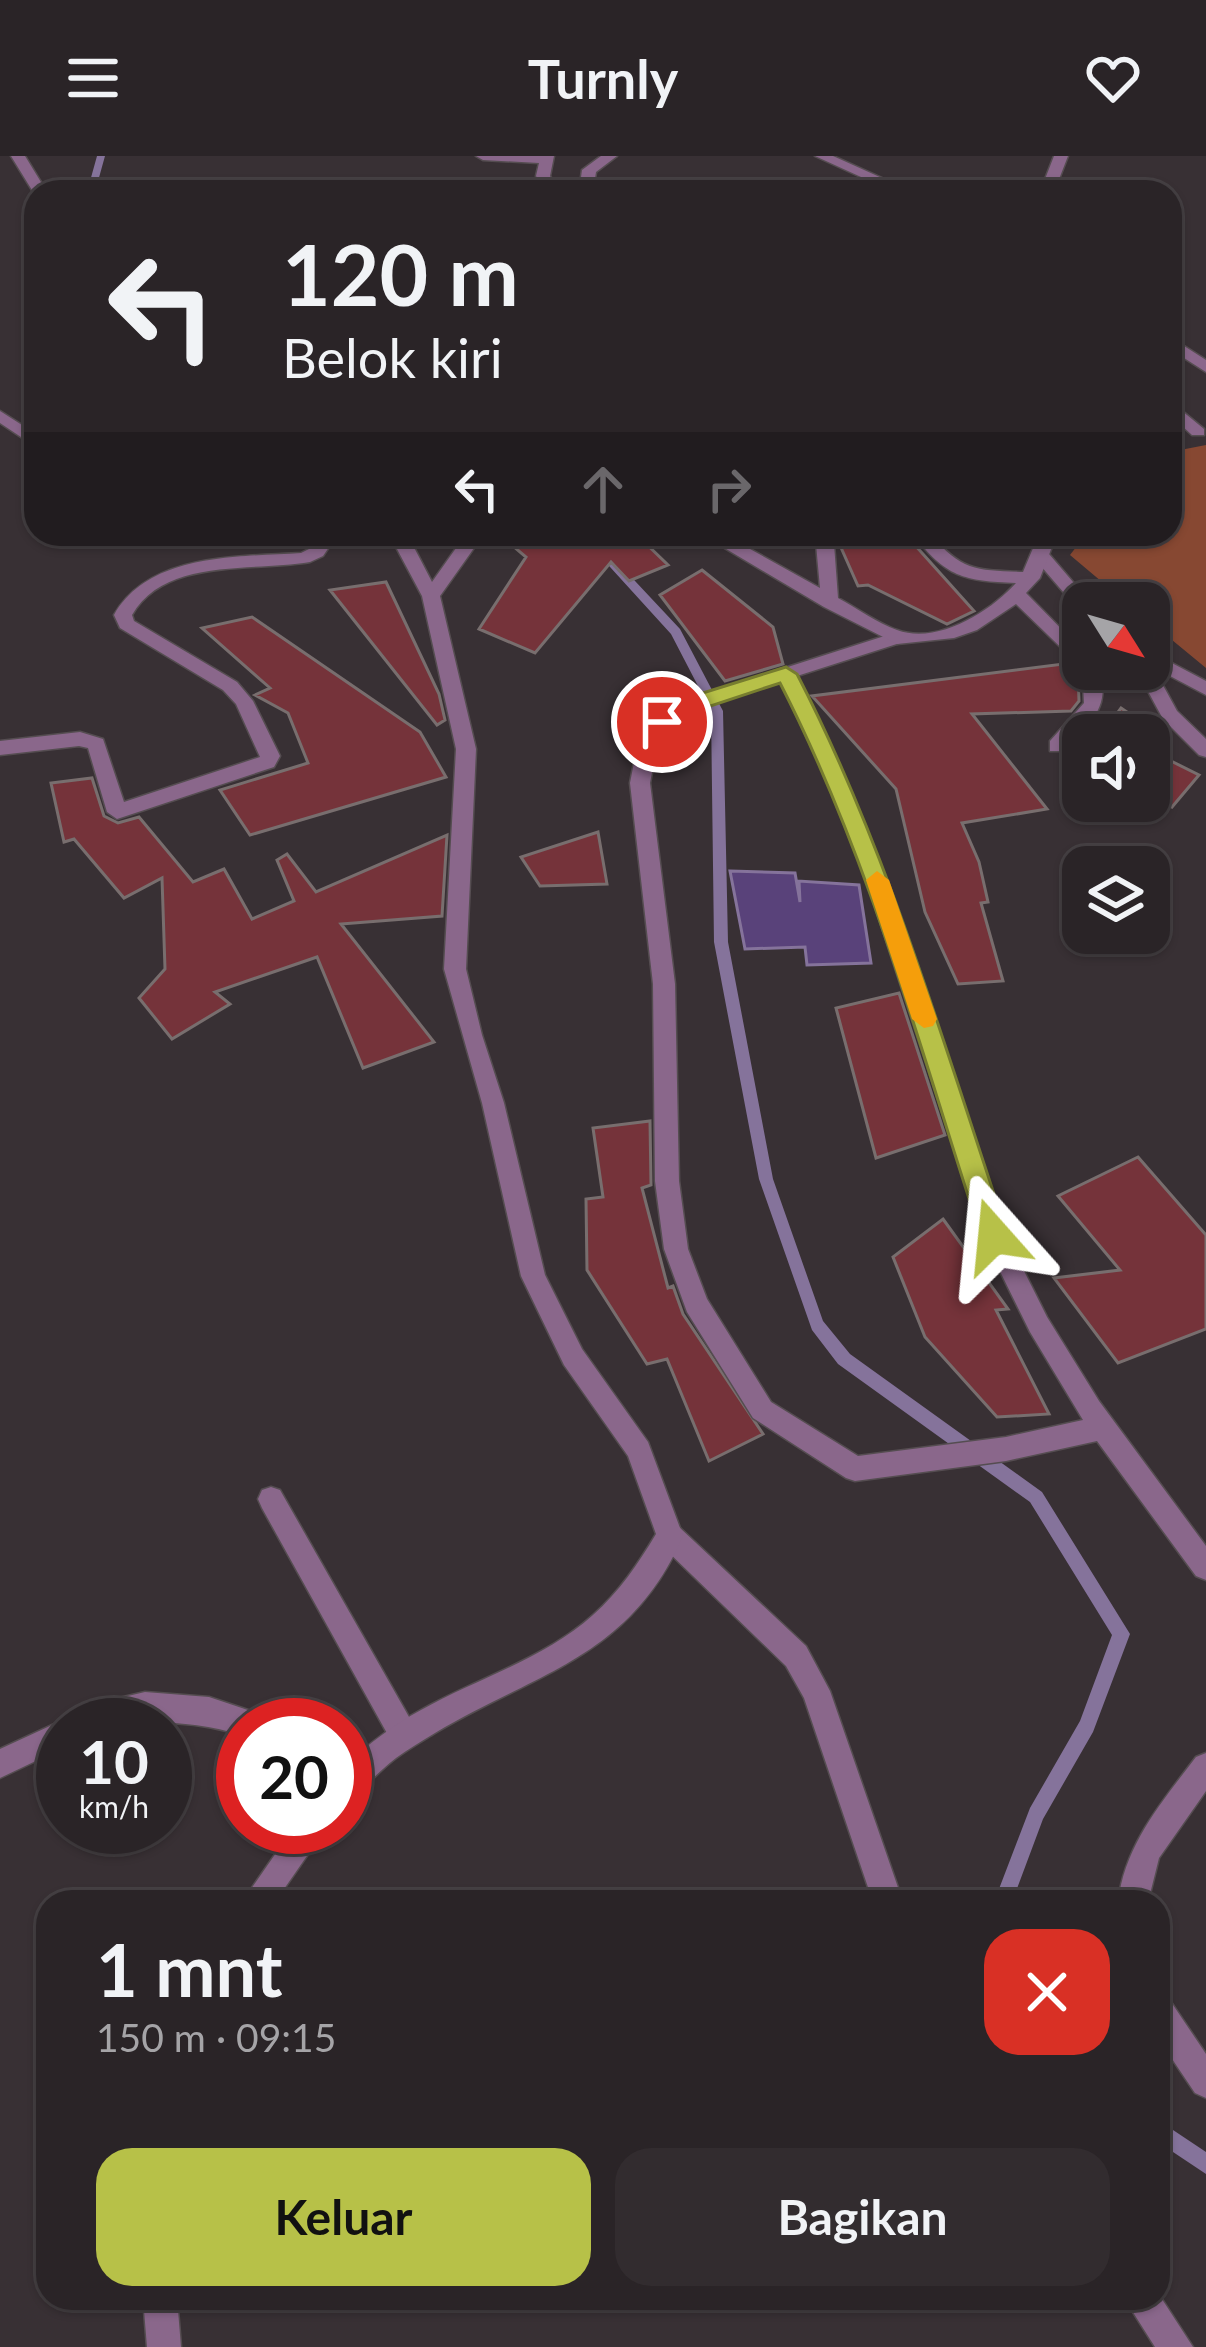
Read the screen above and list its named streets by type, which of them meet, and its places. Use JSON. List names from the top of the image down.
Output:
{
  "north": "bottom right",
  "page": {
    "header": "Turnly",
    "turn": ["120 m", "Belok kiri"],
    "speed": "10 km/h",
    "limit": "20",
    "heading": ["1 mnt", "150 m · 09:15"],
    "buttons": ["Keluar", "Bagikan"]
  }
}
